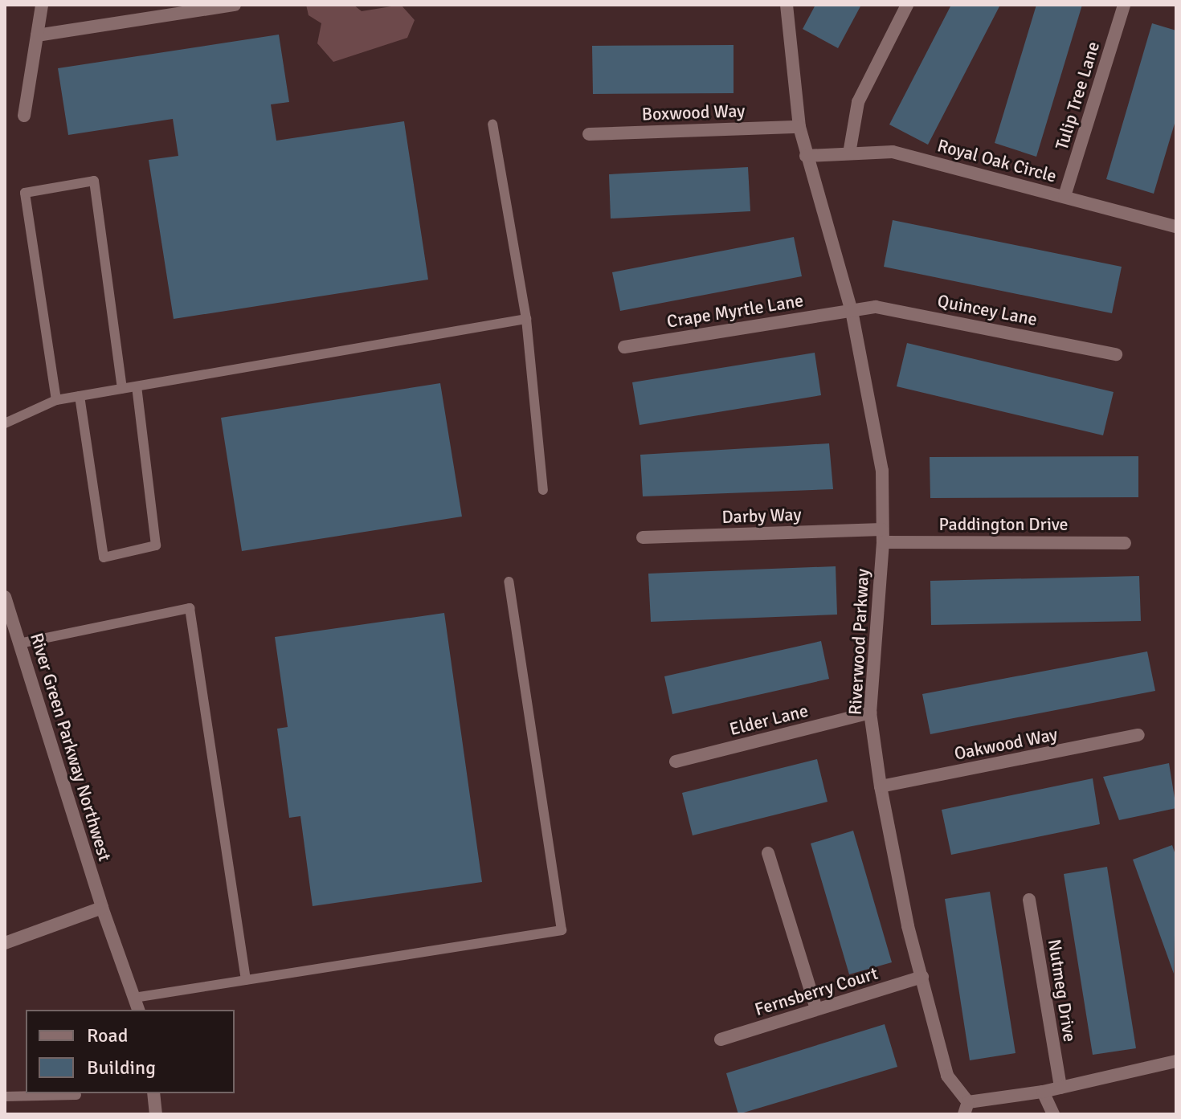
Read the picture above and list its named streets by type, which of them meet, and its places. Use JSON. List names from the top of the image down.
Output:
{
  "streets": {
    "street": [
      "Tulip Tree Lane",
      "Boxwood Way",
      "Royal Oak Circle",
      "Quincey Lane",
      "Crape Myrtle Lane",
      "Darby Way",
      "Paddington Drive",
      "Riverwood Parkway",
      "Elder Lane",
      "Oakwood Way",
      "River Green Parkway Northwest",
      "Nutmeg Drive",
      "Fernsberry Court"
    ]
  },
  "crossings": [
    ["Tulip Tree Lane", "Royal Oak Circle"],
    ["Boxwood Way", "Riverwood Parkway"],
    ["Royal Oak Circle", "Riverwood Parkway"],
    ["Quincey Lane", "Crape Myrtle Lane"],
    ["Quincey Lane", "Riverwood Parkway"],
    ["Crape Myrtle Lane", "Riverwood Parkway"],
    ["Darby Way", "Paddington Drive"],
    ["Darby Way", "Riverwood Parkway"],
    ["Paddington Drive", "Riverwood Parkway"],
    ["Riverwood Parkway", "Elder Lane"],
    ["Riverwood Parkway", "Oakwood Way"],
    ["Riverwood Parkway", "Nutmeg Drive"],
    ["Riverwood Parkway", "Fernsberry Court"]
  ],
  "legend": ["Road", "Building"]
}
